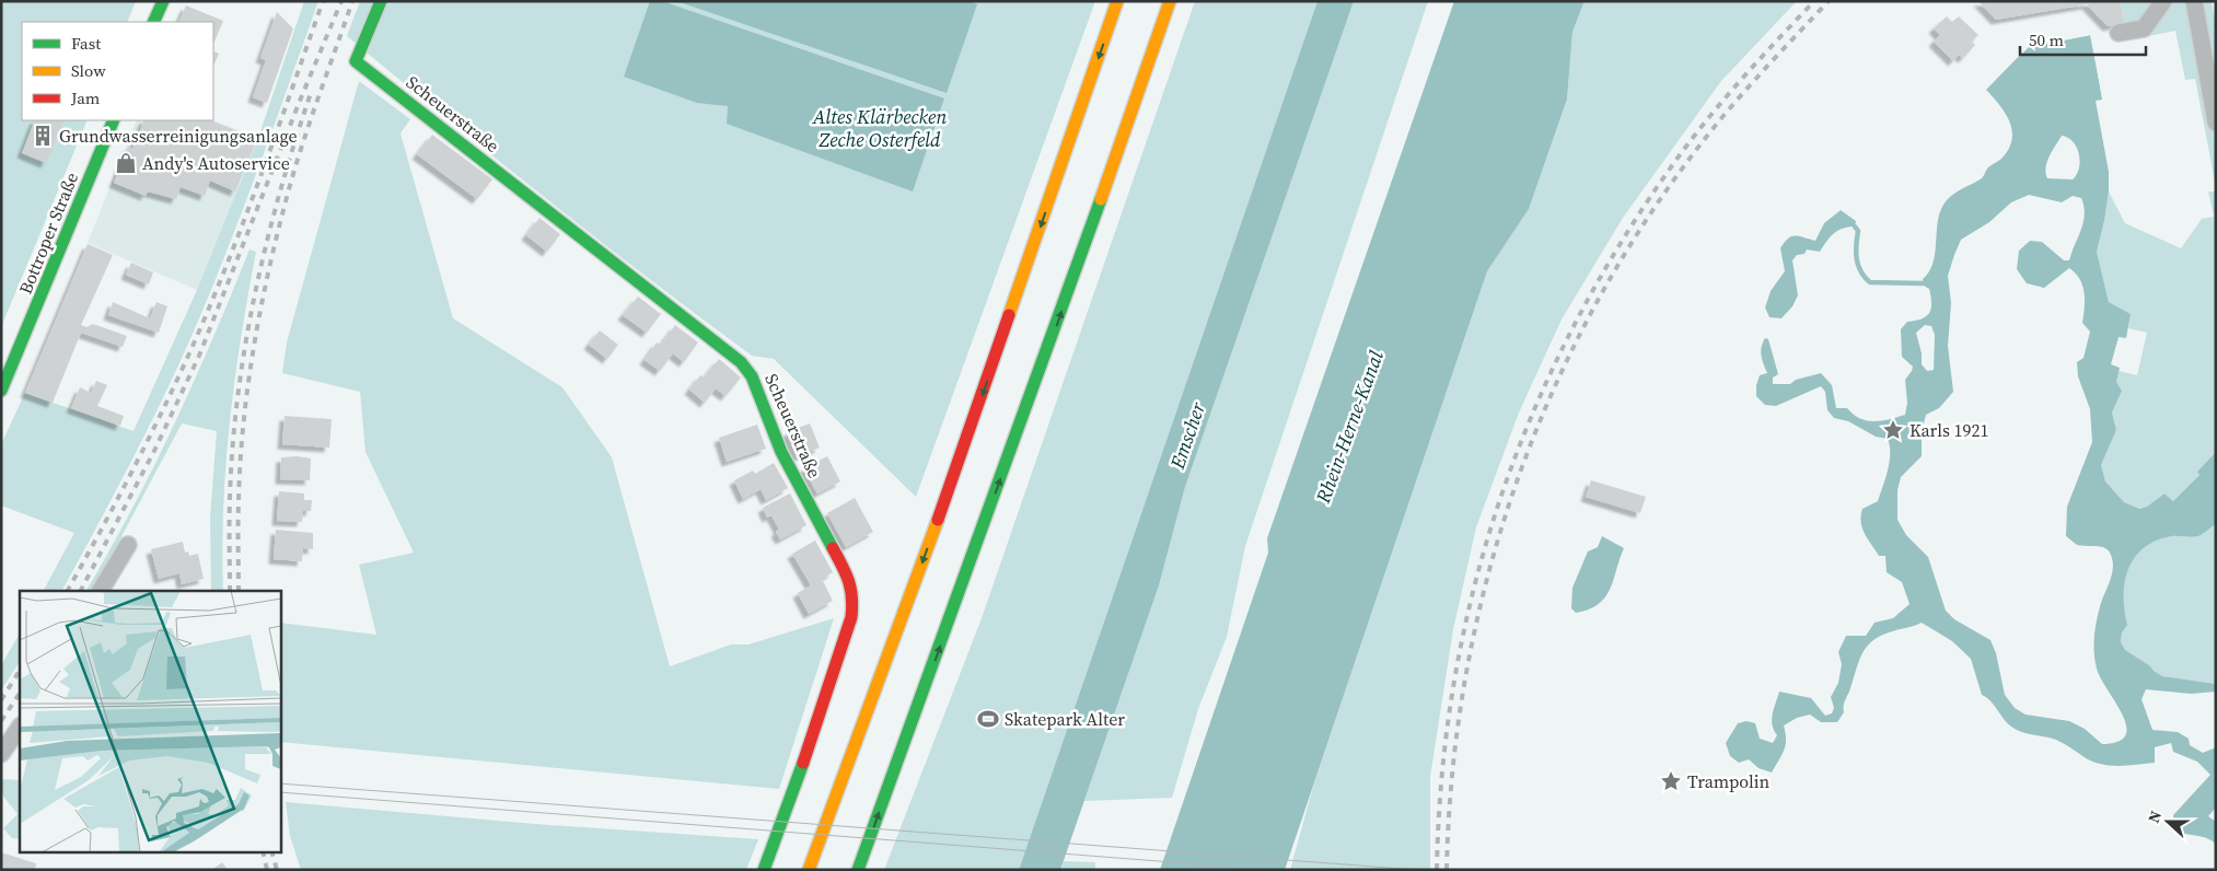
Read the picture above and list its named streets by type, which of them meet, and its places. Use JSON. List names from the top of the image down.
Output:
{
  "streets": {
    "main road": ["Scheuerstraße", "Bottroper Straße"]
  },
  "water": ["Altes Klärbecken Zeche Osterfeld", "Rhein-Herne-Kanal", "Emscher"],
  "places": {
    "building": ["Grundwasserreinigungsanlage"],
    "shop": ["Andy's Autoservice"],
    "place": ["Karls 1921", "Trampolin"],
    "sports": ["Skatepark Alter"]
  },
  "legend": ["Fast", "Slow", "Jam"],
  "scale_bar": "50 m",
  "north": "left"
}
